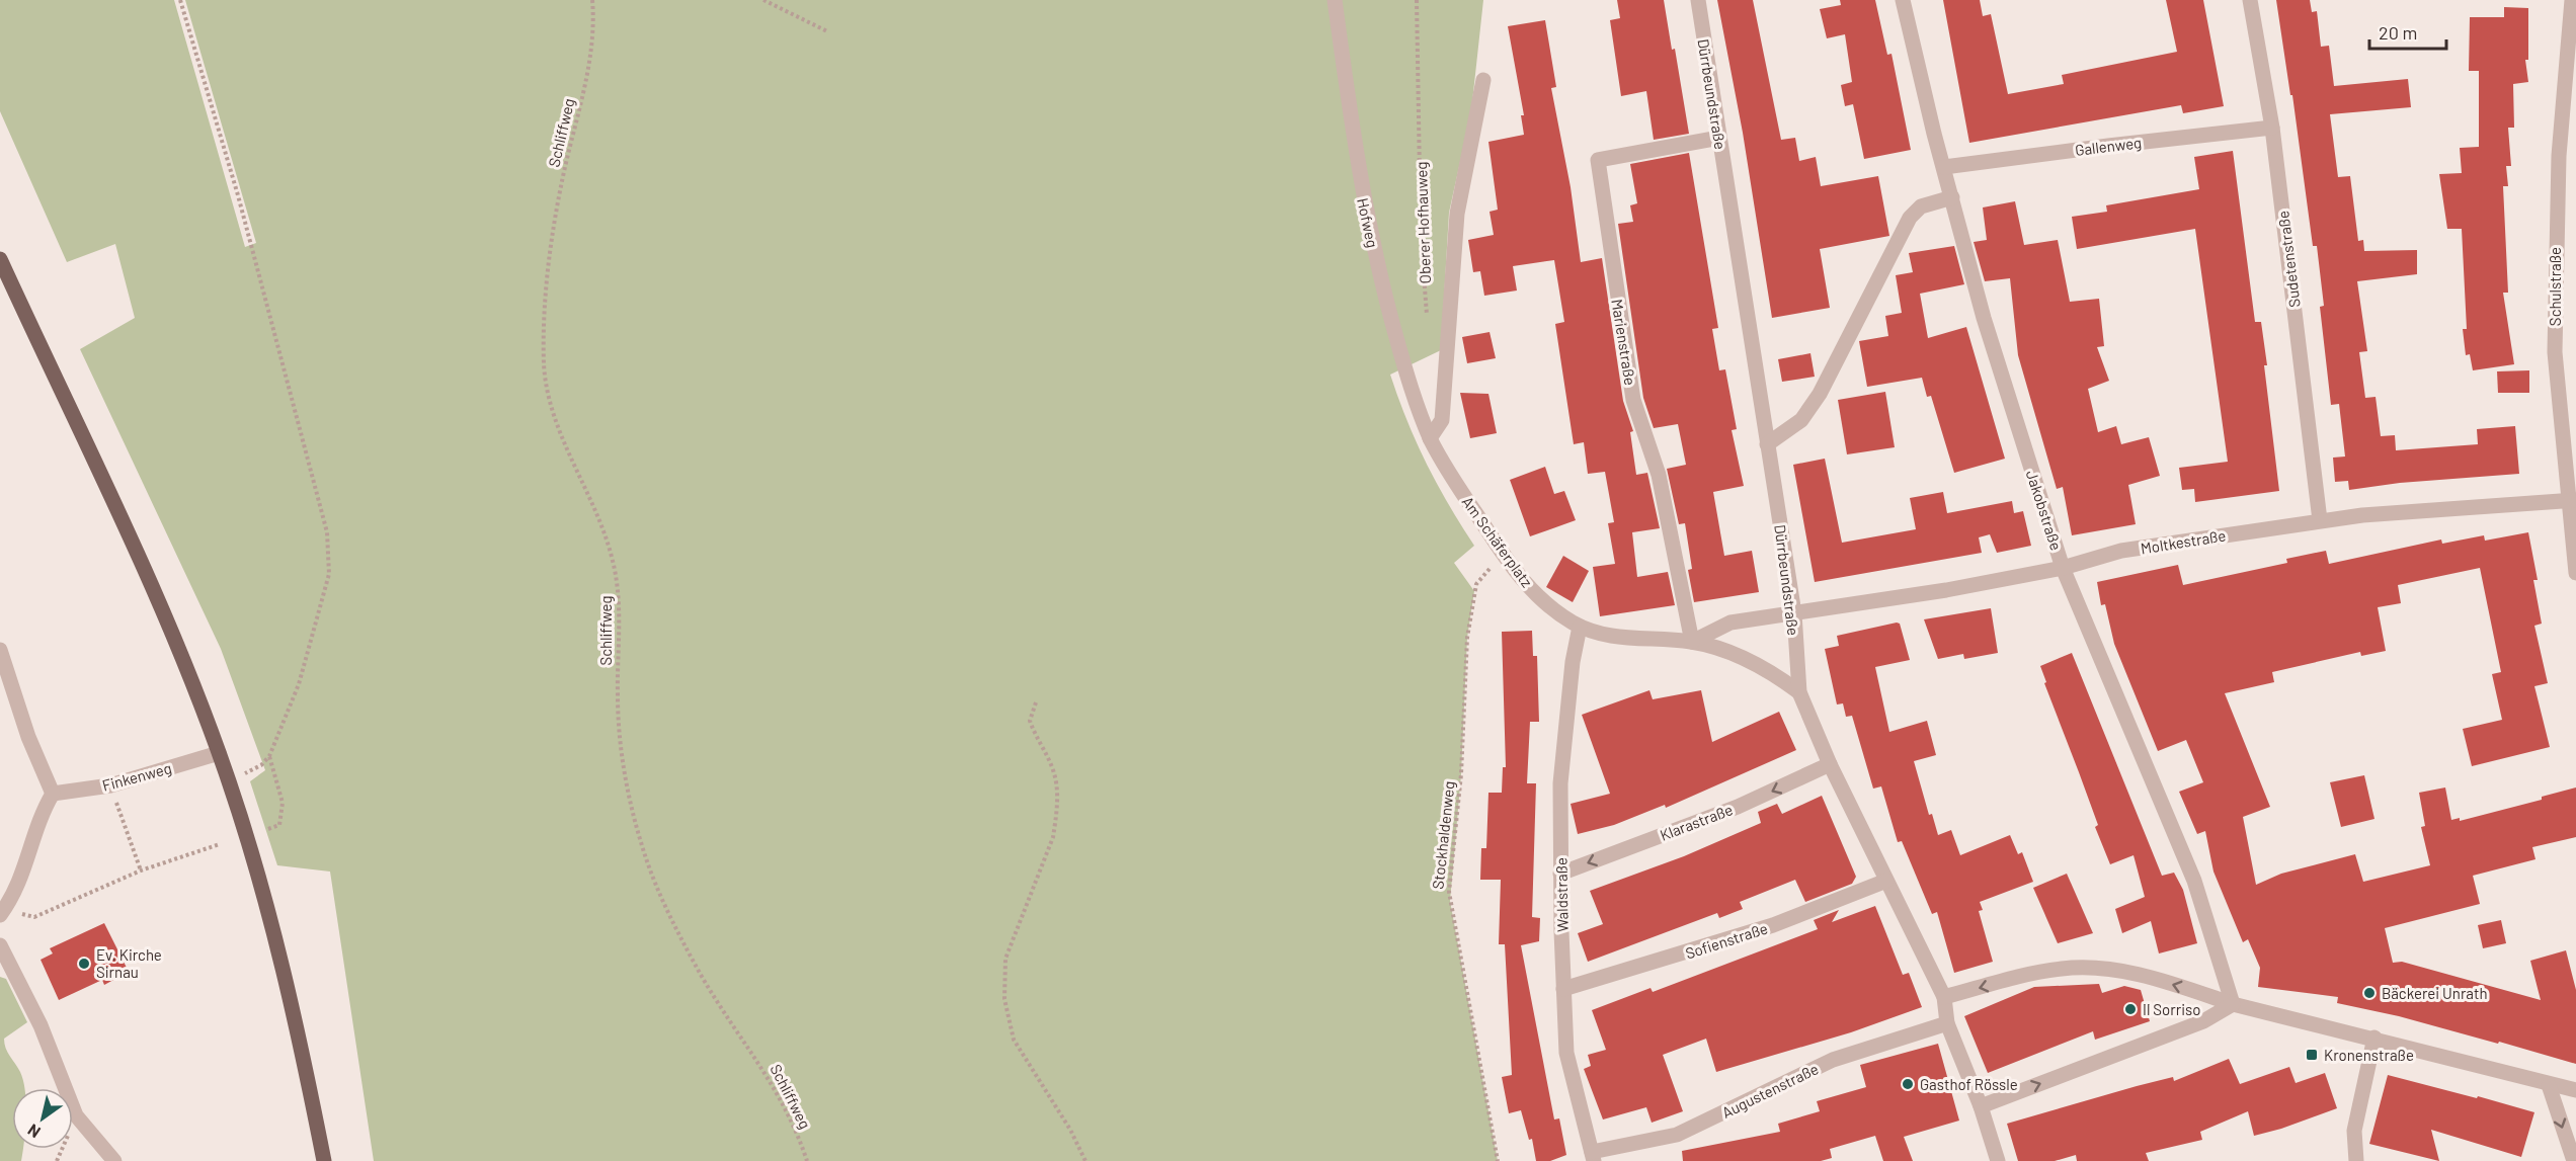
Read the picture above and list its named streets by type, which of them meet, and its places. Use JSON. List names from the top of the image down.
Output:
{
  "streets": {
    "street": [
      "Dürrbeundstraße",
      "Gallenweg",
      "Hofweg",
      "Sudetenstraße",
      "Schulstraße",
      "Marienstraße",
      "Jakobstraße",
      "Am Schäferplatz",
      "Moltkestraße",
      "Finkenweg",
      "Klarastraße",
      "Waldstraße",
      "Sofienstraße",
      "Augustenstraße"
    ],
    "path": ["Schliffweg", "Oberer Hofhauweg", "Stockhaldenweg"]
  },
  "crossings": [
    ["Dürrbeundstraße", "Marienstraße"],
    ["Dürrbeundstraße", "Am Schäferplatz"],
    ["Dürrbeundstraße", "Moltkestraße"],
    ["Dürrbeundstraße", "Klarastraße"],
    ["Dürrbeundstraße", "Sofienstraße"],
    ["Dürrbeundstraße", "Augustenstraße"],
    ["Gallenweg", "Sudetenstraße"],
    ["Gallenweg", "Jakobstraße"],
    ["Hofweg", "Am Schäferplatz"],
    ["Sudetenstraße", "Moltkestraße"],
    ["Schulstraße", "Moltkestraße"],
    ["Marienstraße", "Am Schäferplatz"],
    ["Jakobstraße", "Moltkestraße"],
    ["Am Schäferplatz", "Moltkestraße"],
    ["Am Schäferplatz", "Stockhaldenweg"],
    ["Am Schäferplatz", "Waldstraße"],
    ["Klarastraße", "Waldstraße"],
    ["Waldstraße", "Sofienstraße"],
    ["Waldstraße", "Augustenstraße"]
  ],
  "one_way": ["Klarastraße"],
  "places": {
    "other": [
      "Ev. Kirche Sirnau",
      "Bäckerei Unrath",
      "Il Sorriso",
      "Gasthof Rössle"
    ],
    "transit": ["Kronenstraße"]
  },
  "scale_bar": "20 m",
  "north": "bottom left"
}
